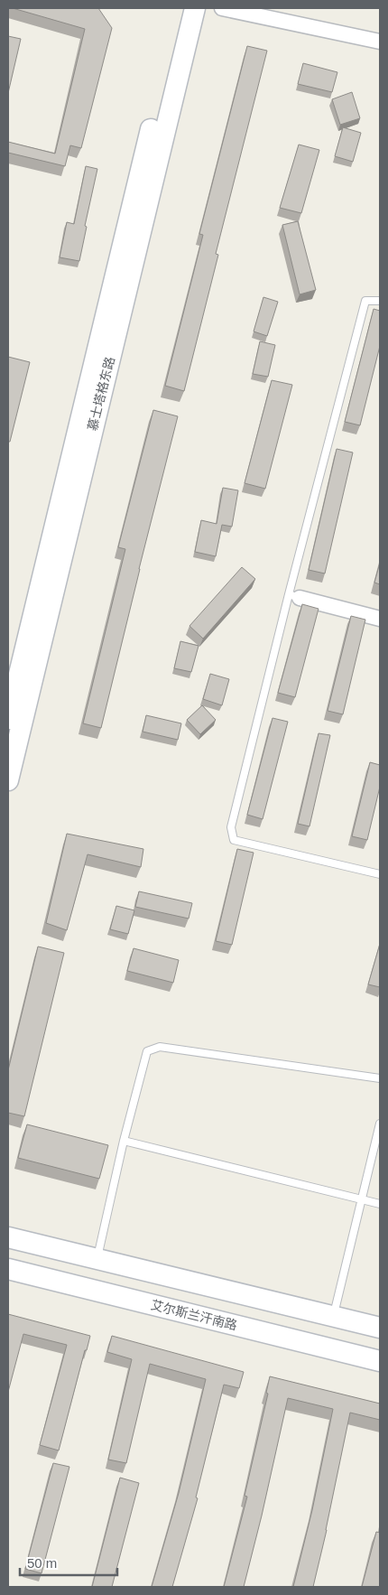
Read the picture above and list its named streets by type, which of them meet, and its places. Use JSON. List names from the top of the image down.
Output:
{
  "streets": {
    "main road": ["慕士塔格东路", "艾尔斯兰汗南路"]
  },
  "scale_bar": "50 m"
}
